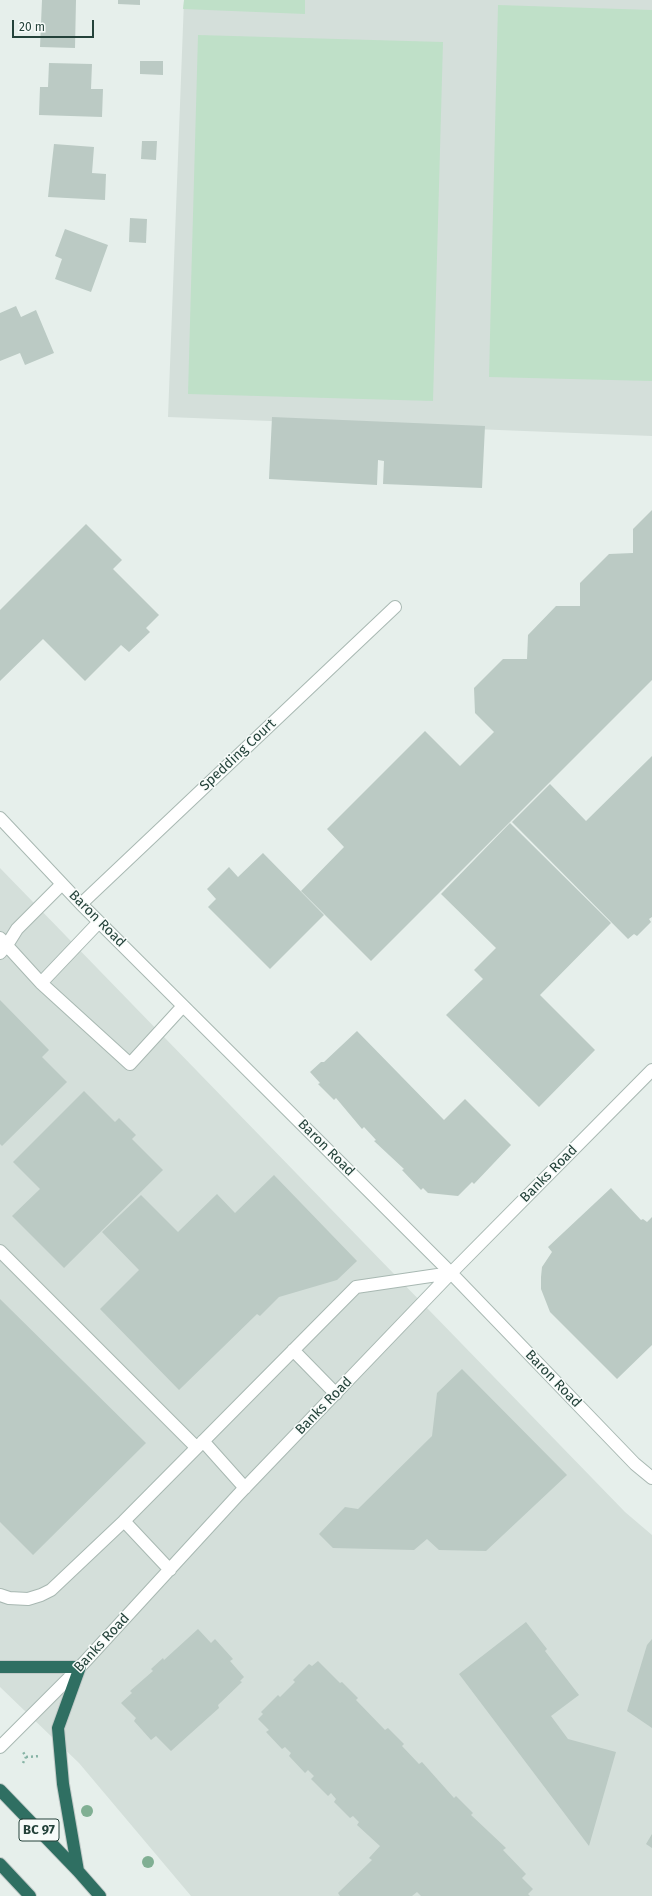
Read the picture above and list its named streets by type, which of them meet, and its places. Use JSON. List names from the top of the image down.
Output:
{
  "streets": {
    "highway": ["BC 97"],
    "street": ["Spedding Court", "Baron Road", "Banks Road"]
  },
  "crossings": [
    ["Spedding Court", "Baron Road"],
    ["Baron Road", "Banks Road"]
  ],
  "scale_bar": "20 m"
}
